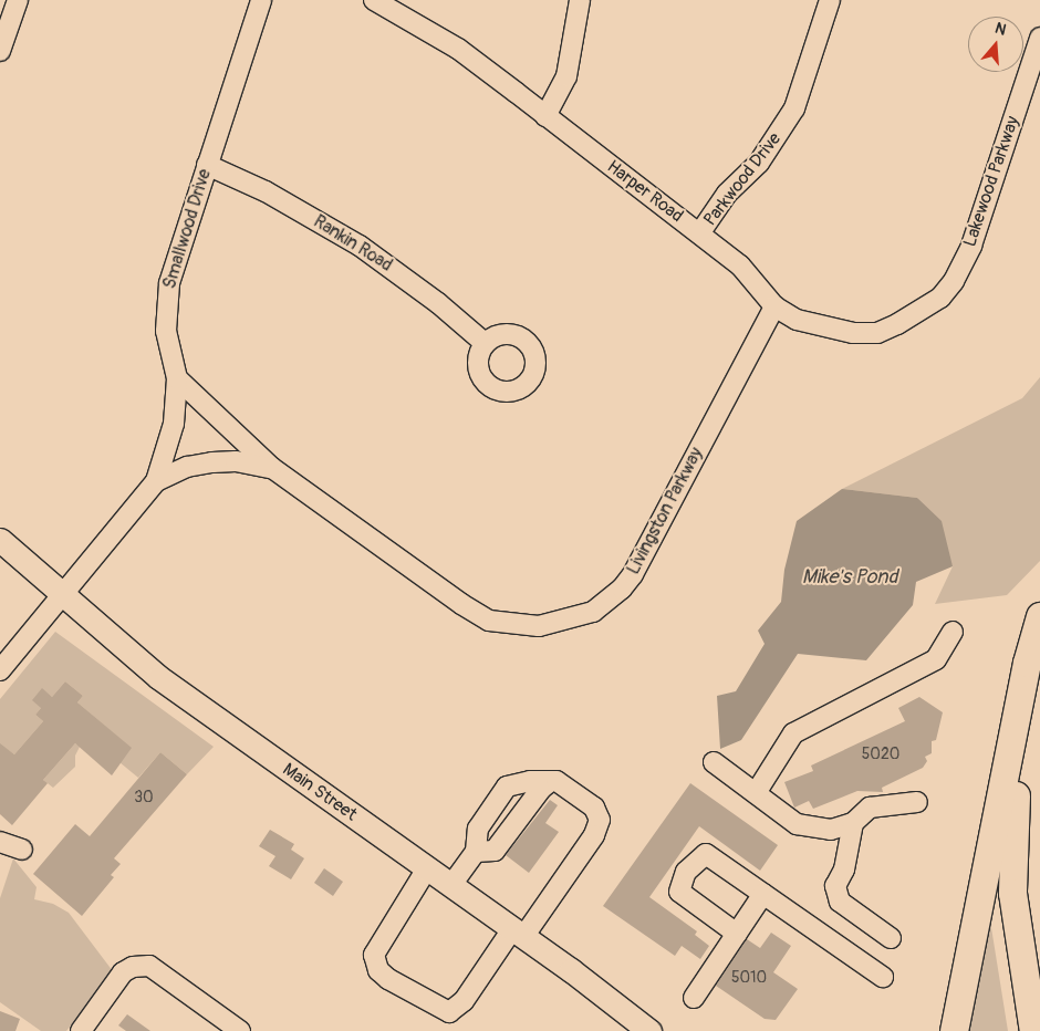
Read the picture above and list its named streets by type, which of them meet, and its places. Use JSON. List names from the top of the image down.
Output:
{
  "streets": {
    "main road": ["Main Street"],
    "street": [
      "Parkwood Drive",
      "Lakewood Parkway",
      "Harper Road",
      "Smallwood Drive",
      "Rankin Road",
      "Livingston Parkway"
    ]
  },
  "crossings": [
    ["Parkwood Drive", "Harper Road"],
    ["Lakewood Parkway", "Harper Road"],
    ["Harper Road", "Livingston Parkway"],
    ["Smallwood Drive", "Rankin Road"],
    ["Smallwood Drive", "Livingston Parkway"],
    ["Smallwood Drive", "Main Street"]
  ],
  "water": ["Mike's Pond"],
  "house_numbers": ["5020", "30", "5010"],
  "north": "top"
}
